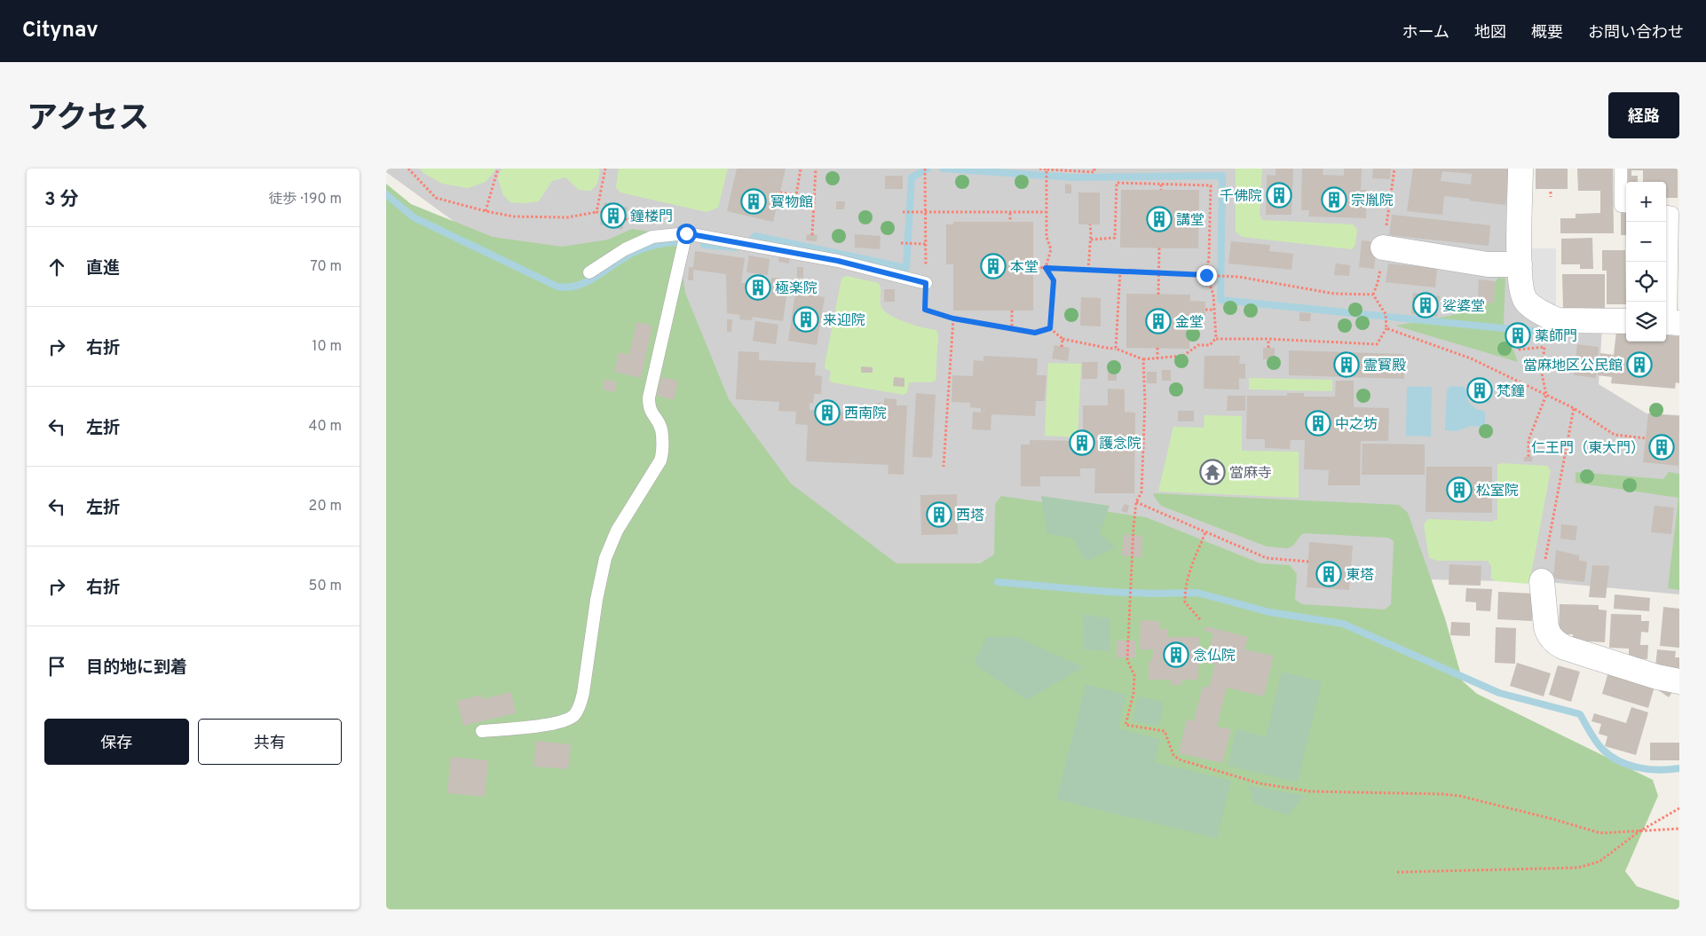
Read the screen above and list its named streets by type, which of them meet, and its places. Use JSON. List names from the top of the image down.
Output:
{
  "places": {
    "building": [
      "千佛院",
      "宗胤院",
      "寳物館",
      "鐘楼門",
      "講堂",
      "本堂",
      "極楽院",
      "娑婆堂",
      "来迎院",
      "金堂",
      "薬師門",
      "霊寳殿",
      "當麻地区公民館",
      "梵鐘",
      "西南院",
      "中之坊",
      "護念院",
      "仁王門（東大門）",
      "松室院",
      "西塔",
      "東塔",
      "念仏院"
    ],
    "temple": ["當麻寺"]
  },
  "page": {
    "header": "Citynav",
    "nav": [
      "ホーム",
      "地図",
      "概要",
      "お問い合わせ"
    ],
    "title": "アクセス",
    "buttons": [
      "経路",
      ["保存", "共有"]
    ],
    "heading": ["3 分", "徒歩 · 190 m"],
    "map_buttons": ["+", "−"],
    "list": [
      ["直進", "70 m"],
      ["右折", "10 m"],
      ["左折", "40 m"],
      ["左折", "20 m"],
      ["右折", "50 m"],
      "目的地に到着"
    ]
  }
}
